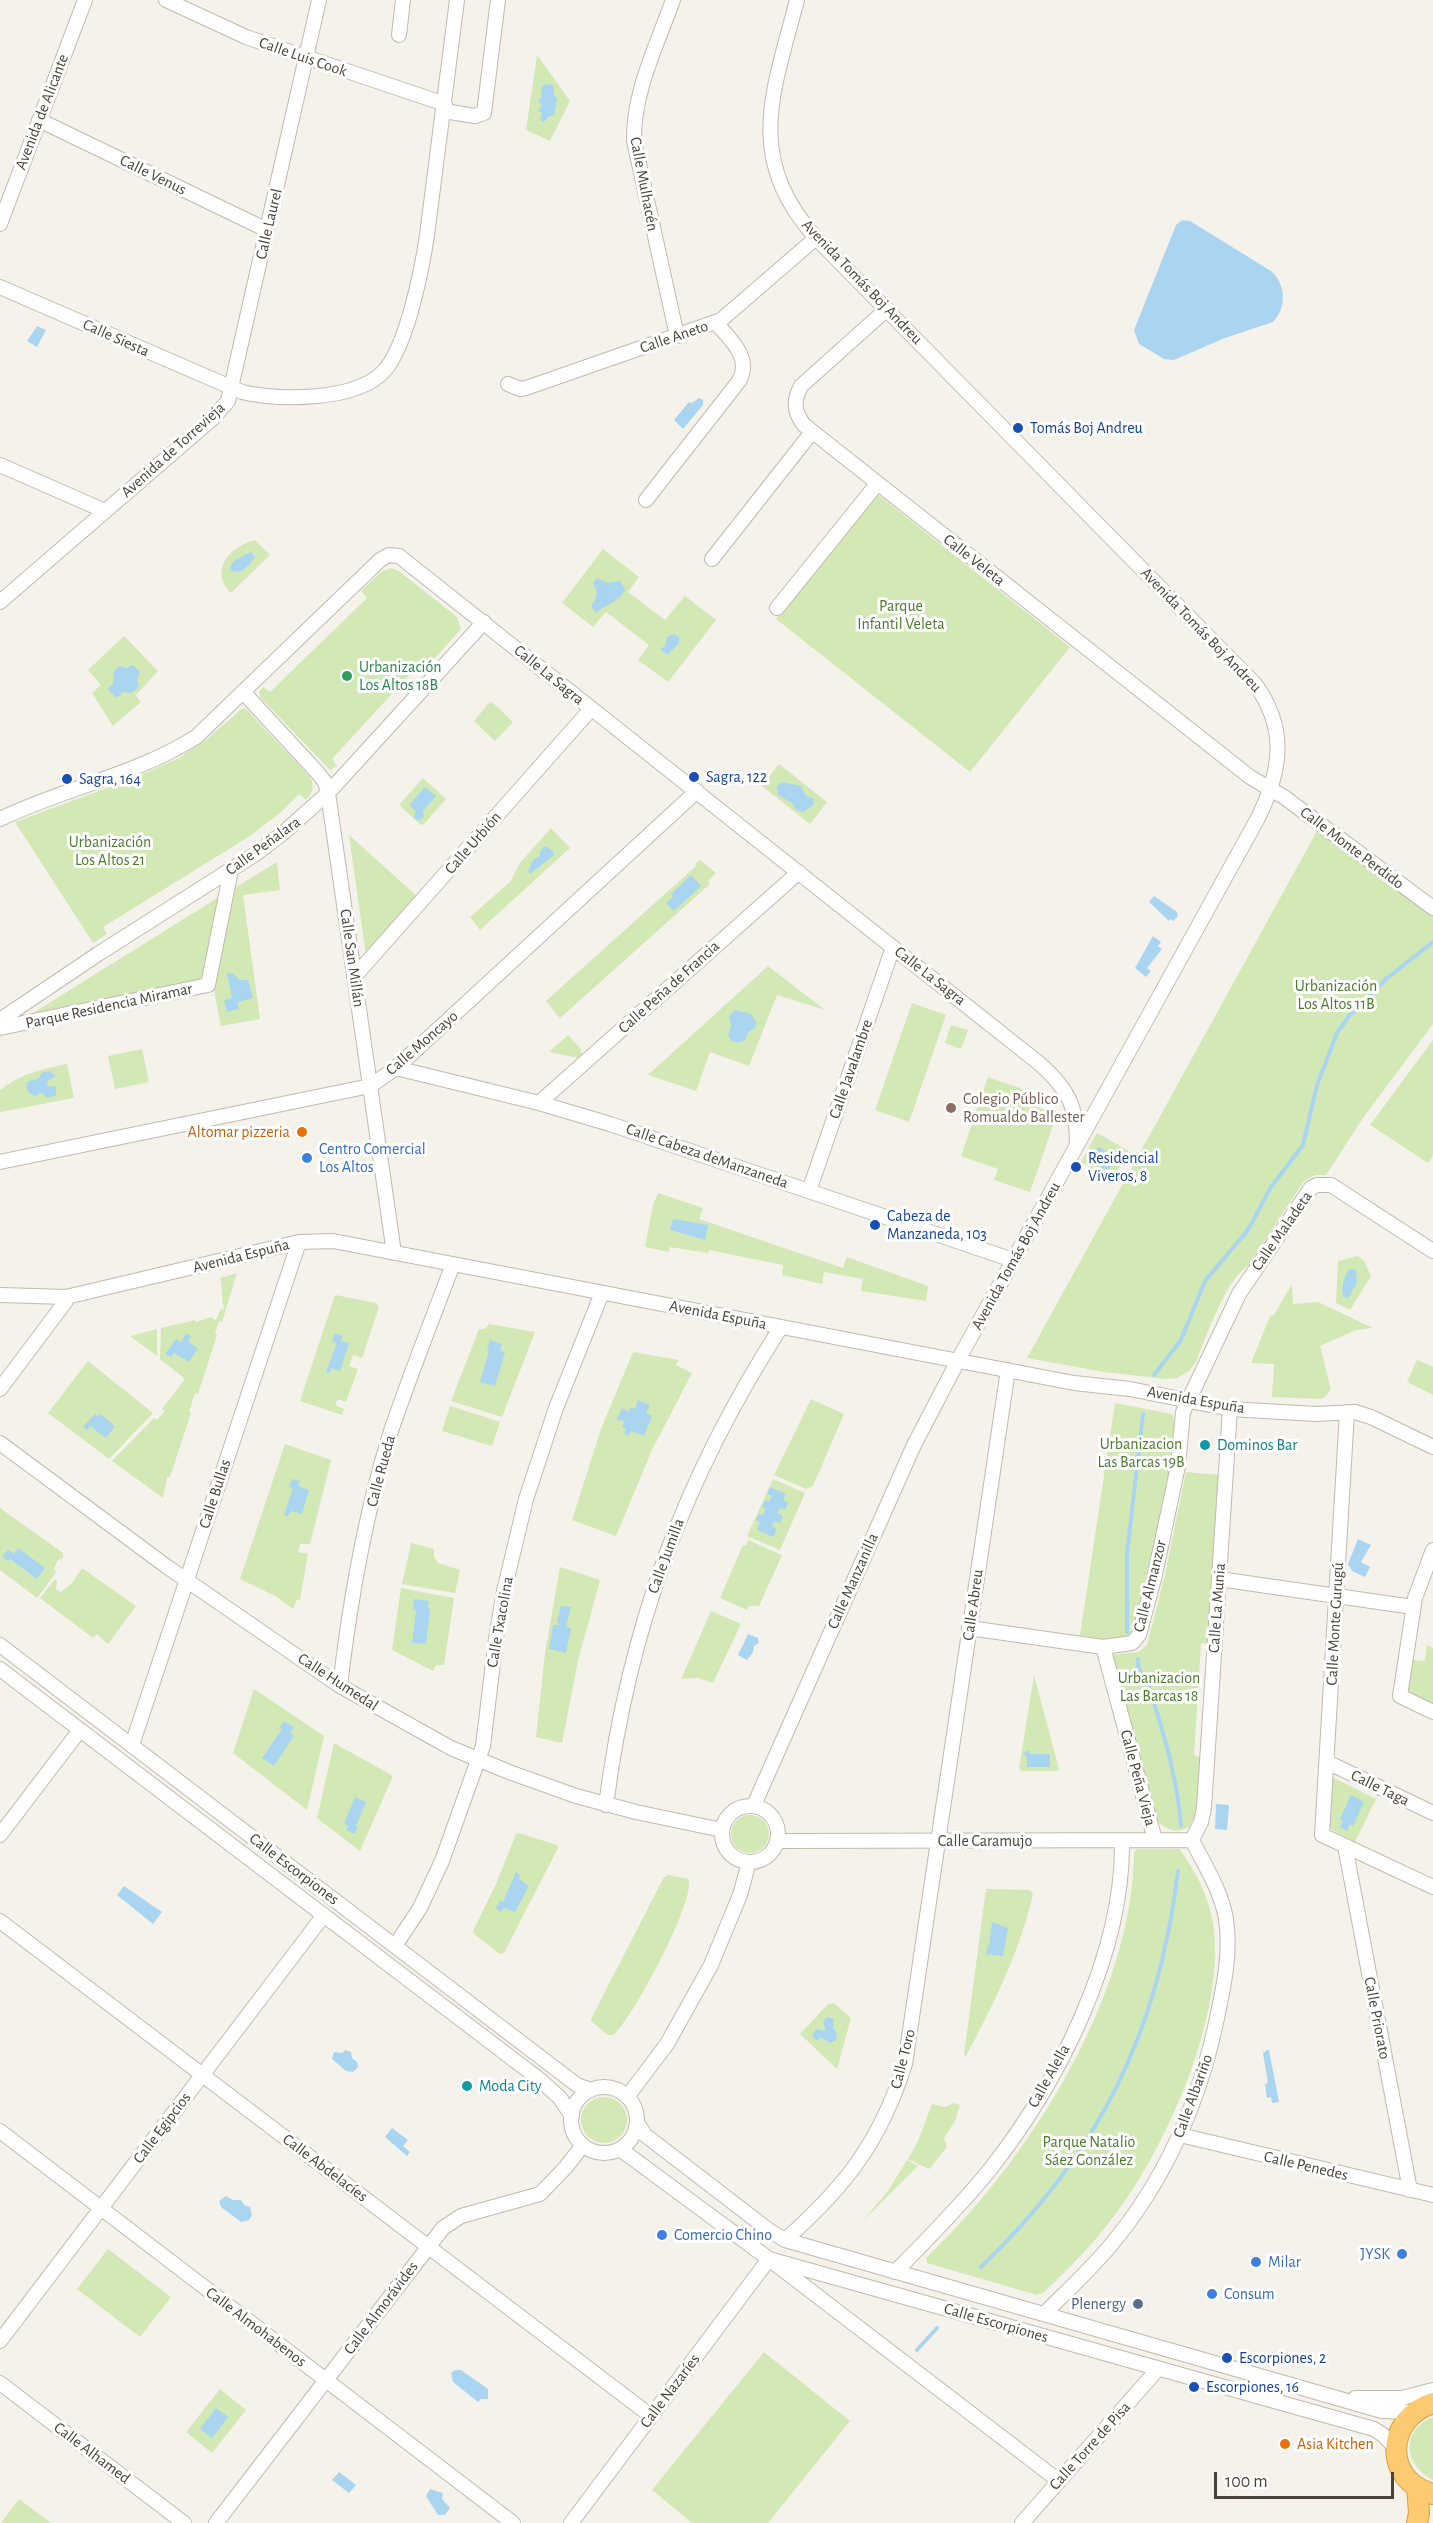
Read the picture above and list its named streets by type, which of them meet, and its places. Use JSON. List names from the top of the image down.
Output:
{
  "streets": {
    "street": [
      "Calle Luis Cook",
      "Avenida de Alicante",
      "Calle Venus",
      "Calle Mulhacén",
      "Calle Laurel",
      "Avenida Tomás Boj Andreu",
      "Calle Aneto",
      "Calle Siesta",
      "Avenida de Torrevieja",
      "Calle Veleta",
      "Calle La Sagra",
      "Calle Urbión",
      "Calle Peñalara",
      "Calle Monte Perdido",
      "Calle San Millán",
      "Calle Peña de Francia",
      "Parque Residencia Miramar",
      "Calle Moncayo",
      "Calle Javalambre",
      "Calle Cabeza deManzaneda",
      "Calle Maladeta",
      "Avenida Espuña",
      "Calle Rueda",
      "Calle Bullas",
      "Calle Jumilla",
      "Calle Manzanilla",
      "Calle Almanzor",
      "Calle Abreu",
      "Calle La Munia",
      "Calle Txacolina",
      "Calle Monte Gurugú",
      "Calle Humedal",
      "Calle Peña Vieja",
      "Calle Taga",
      "Calle Caramujo",
      "Calle Escorpiones",
      "Calle Priorato",
      "Calle Toro",
      "Calle Alella",
      "Calle Albariño",
      "Calle Egipcios",
      "Calle Penedes",
      "Calle Abdelacíes",
      "Calle Almorávides",
      "Calle Almohabenos",
      "Calle Nazaríes",
      "Calle Torre de Pisa",
      "Calle Alhamed"
    ]
  },
  "crossings": [
    ["Calle Luis Cook", "Calle Laurel"],
    ["Calle Luis Cook", "Avenida de Torrevieja"],
    ["Avenida de Alicante", "Calle Venus"],
    ["Calle Venus", "Calle Laurel"],
    ["Calle Mulhacén", "Calle Aneto"],
    ["Calle Laurel", "Calle Siesta"],
    ["Calle Laurel", "Avenida de Torrevieja"],
    ["Avenida Tomás Boj Andreu", "Calle Aneto"],
    ["Avenida Tomás Boj Andreu", "Calle Veleta"],
    ["Avenida Tomás Boj Andreu", "Calle La Sagra"],
    ["Avenida Tomás Boj Andreu", "Calle Monte Perdido"],
    ["Avenida Tomás Boj Andreu", "Calle Cabeza deManzaneda"],
    ["Avenida Tomás Boj Andreu", "Avenida Espuña"],
    ["Avenida Tomás Boj Andreu", "Calle Manzanilla"],
    ["Calle Siesta", "Avenida de Torrevieja"],
    ["Calle Veleta", "Calle Monte Perdido"],
    ["Calle La Sagra", "Calle Urbión"],
    ["Calle La Sagra", "Calle Peñalara"],
    ["Calle La Sagra", "Calle San Millán"],
    ["Calle La Sagra", "Calle Peña de Francia"],
    ["Calle La Sagra", "Calle Moncayo"],
    ["Calle La Sagra", "Calle Javalambre"],
    ["Calle Urbión", "Calle San Millán"],
    ["Calle Peñalara", "Calle San Millán"],
    ["Calle Peñalara", "Parque Residencia Miramar"],
    ["Calle San Millán", "Calle Moncayo"],
    ["Calle San Millán", "Avenida Espuña"],
    ["Calle Peña de Francia", "Calle Cabeza deManzaneda"],
    ["Calle Moncayo", "Calle Cabeza deManzaneda"],
    ["Calle Javalambre", "Calle Cabeza deManzaneda"],
    ["Calle Maladeta", "Avenida Espuña"],
    ["Calle Maladeta", "Calle Almanzor"],
    ["Avenida Espuña", "Calle Rueda"],
    ["Avenida Espuña", "Calle Bullas"],
    ["Avenida Espuña", "Calle Jumilla"],
    ["Avenida Espuña", "Calle Manzanilla"],
    ["Avenida Espuña", "Calle Almanzor"],
    ["Avenida Espuña", "Calle Abreu"],
    ["Avenida Espuña", "Calle La Munia"],
    ["Avenida Espuña", "Calle Txacolina"],
    ["Avenida Espuña", "Calle Monte Gurugú"],
    ["Calle Rueda", "Calle Humedal"],
    ["Calle Bullas", "Calle Humedal"],
    ["Calle Bullas", "Calle Escorpiones"],
    ["Calle Jumilla", "Calle Humedal"],
    ["Calle Manzanilla", "Calle Humedal"],
    ["Calle Manzanilla", "Calle Caramujo"],
    ["Calle Almanzor", "Calle Abreu"],
    ["Calle Almanzor", "Calle Peña Vieja"],
    ["Calle Abreu", "Calle Caramujo"],
    ["Calle Abreu", "Calle Toro"],
    ["Calle La Munia", "Calle Caramujo"],
    ["Calle La Munia", "Calle Albariño"],
    ["Calle Txacolina", "Calle Humedal"],
    ["Calle Txacolina", "Calle Escorpiones"],
    ["Calle Monte Gurugú", "Calle Taga"],
    ["Calle Monte Gurugú", "Calle Priorato"],
    ["Calle Humedal", "Calle Caramujo"],
    ["Calle Peña Vieja", "Calle Caramujo"],
    ["Calle Caramujo", "Calle Toro"],
    ["Calle Caramujo", "Calle Alella"],
    ["Calle Caramujo", "Calle Albariño"],
    ["Calle Escorpiones", "Calle Toro"],
    ["Calle Escorpiones", "Calle Alella"],
    ["Calle Escorpiones", "Calle Albariño"],
    ["Calle Escorpiones", "Calle Egipcios"],
    ["Calle Escorpiones", "Calle Almorávides"],
    ["Calle Escorpiones", "Calle Nazaríes"],
    ["Calle Escorpiones", "Calle Torre de Pisa"],
    ["Calle Priorato", "Calle Penedes"],
    ["Calle Albariño", "Calle Penedes"],
    ["Calle Egipcios", "Calle Abdelacíes"],
    ["Calle Egipcios", "Calle Almohabenos"],
    ["Calle Abdelacíes", "Calle Almorávides"],
    ["Calle Abdelacíes", "Calle Nazaríes"],
    ["Calle Almorávides", "Calle Almohabenos"]
  ],
  "parks": [
    "Parque Infantil Veleta",
    "Urbanización Los Altos 21",
    "Urbanización Los Altos 11B",
    "Urbanizacion Las Barcas 19B",
    "Urbanizacion Las Barcas 18",
    "Parque Natalio Sáez González"
  ],
  "places": [
    "Tomás Boj Andreu",
    "Urbanización Los Altos 18B",
    "Sagra, 122",
    "Sagra, 164",
    "Colegio Público Romualdo Ballester",
    "Altomar pizzeria",
    "Centro Comercial Los Altos",
    "Residencial Viveros, 8",
    "Cabeza de Manzaneda, 103",
    "Dominos Bar",
    "Moda City",
    "Comercio Chino",
    "JYSK",
    "Milar",
    "Consum",
    "Plenergy",
    "Escorpiones, 2",
    "Escorpiones, 16",
    "Asia Kitchen"
  ],
  "scale_bar": "100 m"
}
